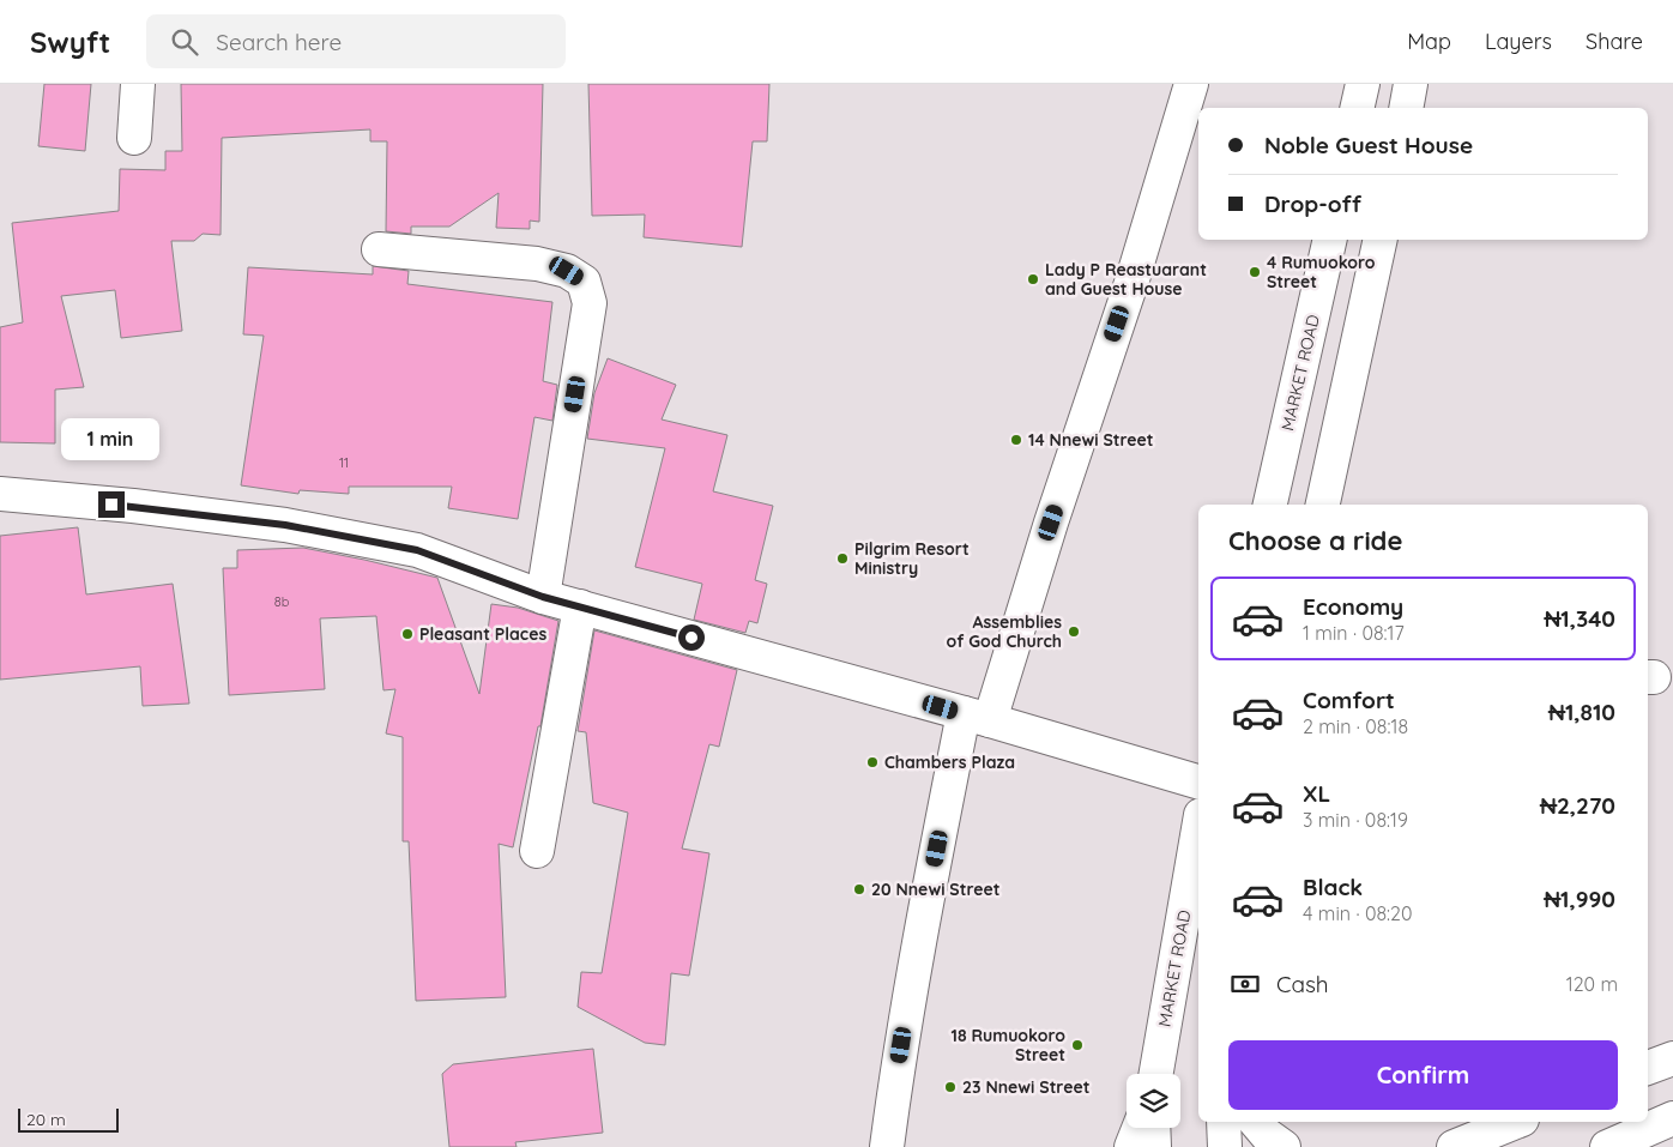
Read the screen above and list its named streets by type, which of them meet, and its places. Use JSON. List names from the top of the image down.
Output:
{
  "streets": {
    "main road": ["MARKET ROAD"]
  },
  "places": [
    "4 Rumuokoro Street",
    "Lady P Reastuarant and Guest House",
    "14 Nnewi Street",
    "Pilgrim Resort Ministry",
    "Assemblies of God Church",
    "Pleasant Places",
    "Chambers Plaza",
    "20 Nnewi Street",
    "18 Rumuokoro Street",
    "23 Nnewi Street"
  ],
  "house_numbers": ["11", "8b"],
  "scale_bar": "20 m",
  "page": {
    "header": "Swyft",
    "search": "Search here",
    "nav": ["Map", "Layers", "Share"],
    "banner": ["Noble Guest House", "Drop-off"],
    "bubble": "1 min",
    "heading": "Choose a ride",
    "list": [
      {
        "name": "Economy",
        "note": "1 min · 08:17",
        "value": "₦1,340"
      },
      {
        "name": "Comfort",
        "note": "2 min · 08:18",
        "value": "₦1,810"
      },
      {
        "name": "XL",
        "note": "3 min · 08:19",
        "value": "₦2,270"
      },
      {
        "name": "Black",
        "note": "4 min · 08:20",
        "value": "₦1,990"
      }
    ],
    "pay": ["Cash", "120 m"],
    "buttons": "Confirm",
    "scale": "20 m"
  }
}
